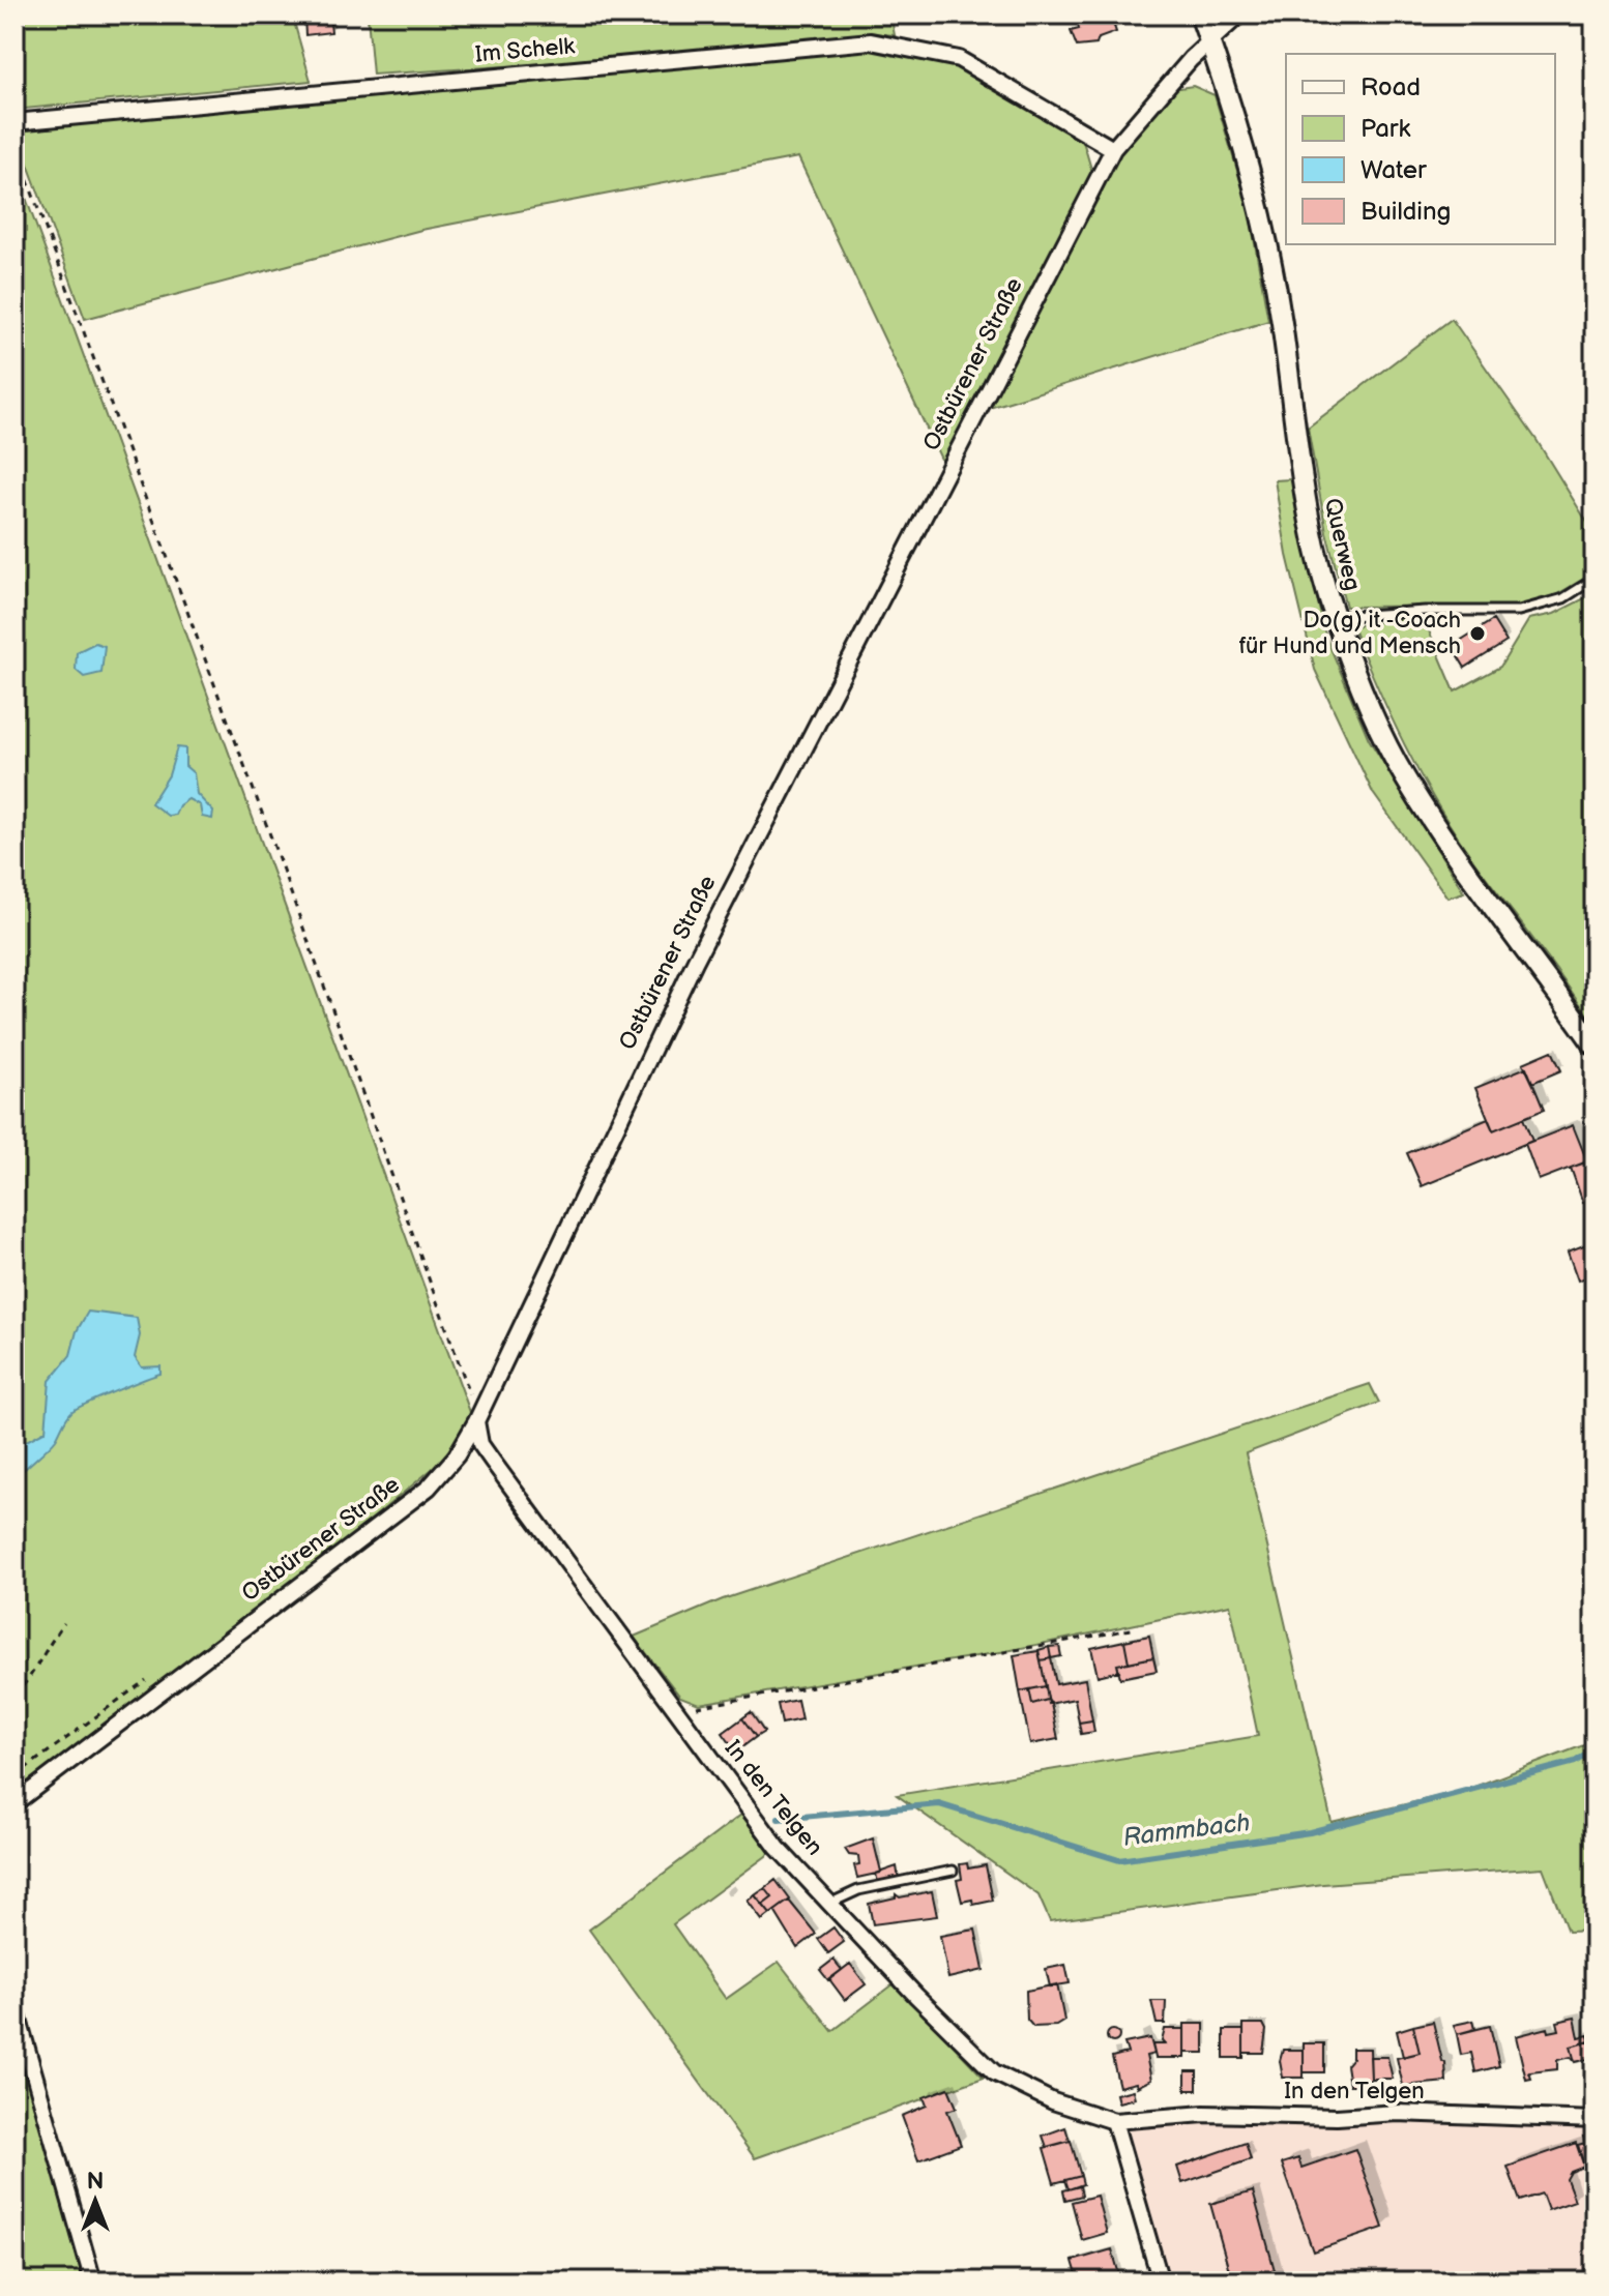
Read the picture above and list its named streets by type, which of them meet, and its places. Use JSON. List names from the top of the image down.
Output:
{
  "streets": {
    "street": [
      "Im Schelk",
      "Ostbürener Straße",
      "Querweg",
      "In den Telgen"
    ]
  },
  "crossings": [
    ["Im Schelk", "Ostbürener Straße"],
    ["Ostbürener Straße", "Querweg"],
    ["Ostbürener Straße", "In den Telgen"]
  ],
  "water": ["Rammbach"],
  "places": ["Do(g) it -Coach für Hund und Mensch"],
  "legend": [
    "Road",
    "Park",
    "Water",
    "Building"
  ],
  "north": "top"
}
